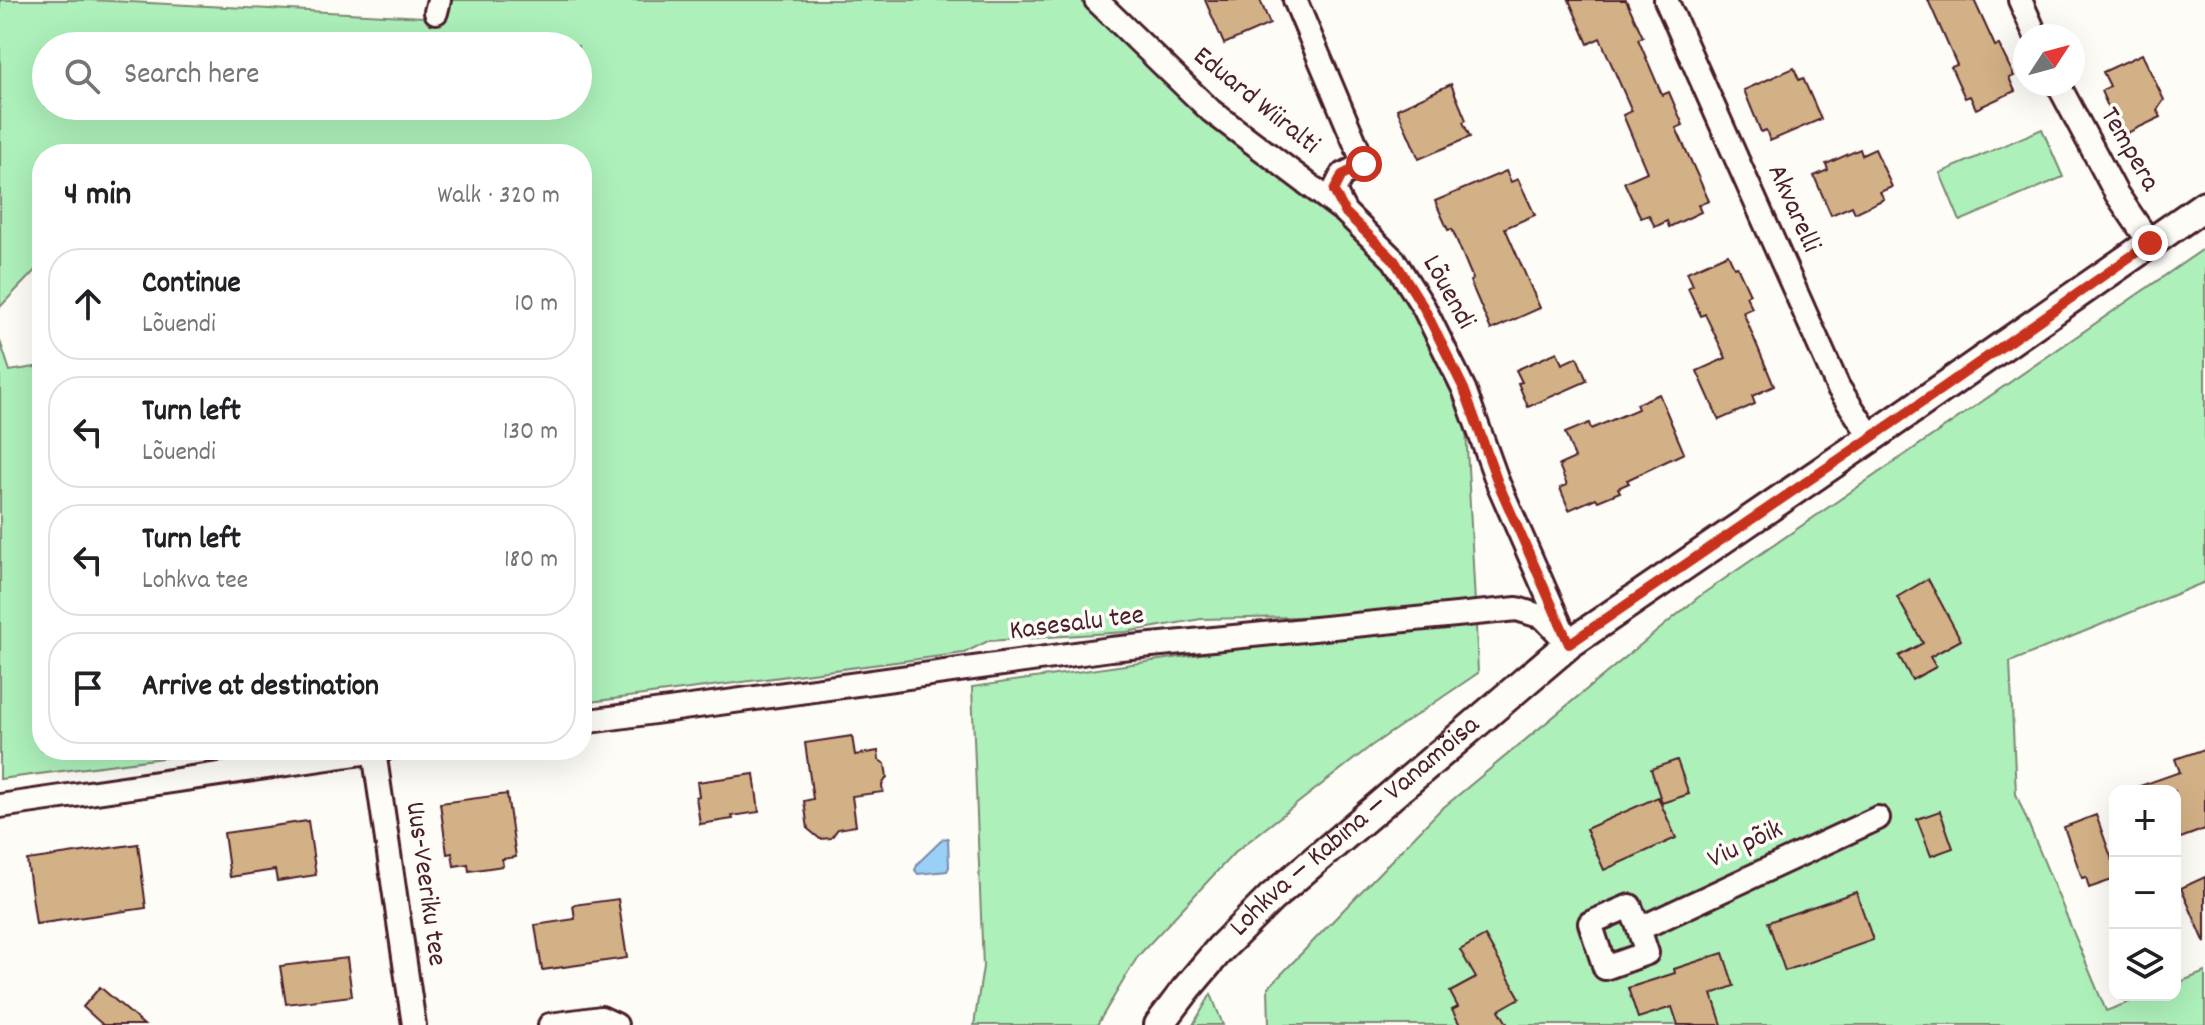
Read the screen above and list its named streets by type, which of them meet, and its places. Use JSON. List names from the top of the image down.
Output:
{
  "streets": {
    "street": [
      "Eduard Wiiralti",
      "Tempera",
      "Akvarelli",
      "Lõuendi",
      "Kasesalu tee",
      "Lohkva — Kabina — Vanamõisa",
      "Viu põik",
      "Uus-Veeriku tee"
    ]
  },
  "crossings": [
    ["Eduard Wiiralti", "Lõuendi"],
    ["Tempera", "Lohkva — Kabina — Vanamõisa"],
    ["Akvarelli", "Lohkva — Kabina — Vanamõisa"],
    ["Lõuendi", "Kasesalu tee"],
    ["Lõuendi", "Lohkva — Kabina — Vanamõisa"],
    ["Kasesalu tee", "Lohkva — Kabina — Vanamõisa"]
  ],
  "north": "top right",
  "page": {
    "search": "Search here",
    "heading": ["4 min", "Walk · 320 m"],
    "list": [
      ["Continue", "Lõuendi", "10 m"],
      ["Turn left", "Lõuendi", "130 m"],
      ["Turn left", "Lohkva tee", "180 m"],
      "Arrive at destination"
    ],
    "map_buttons": ["+", "−"]
  }
}
